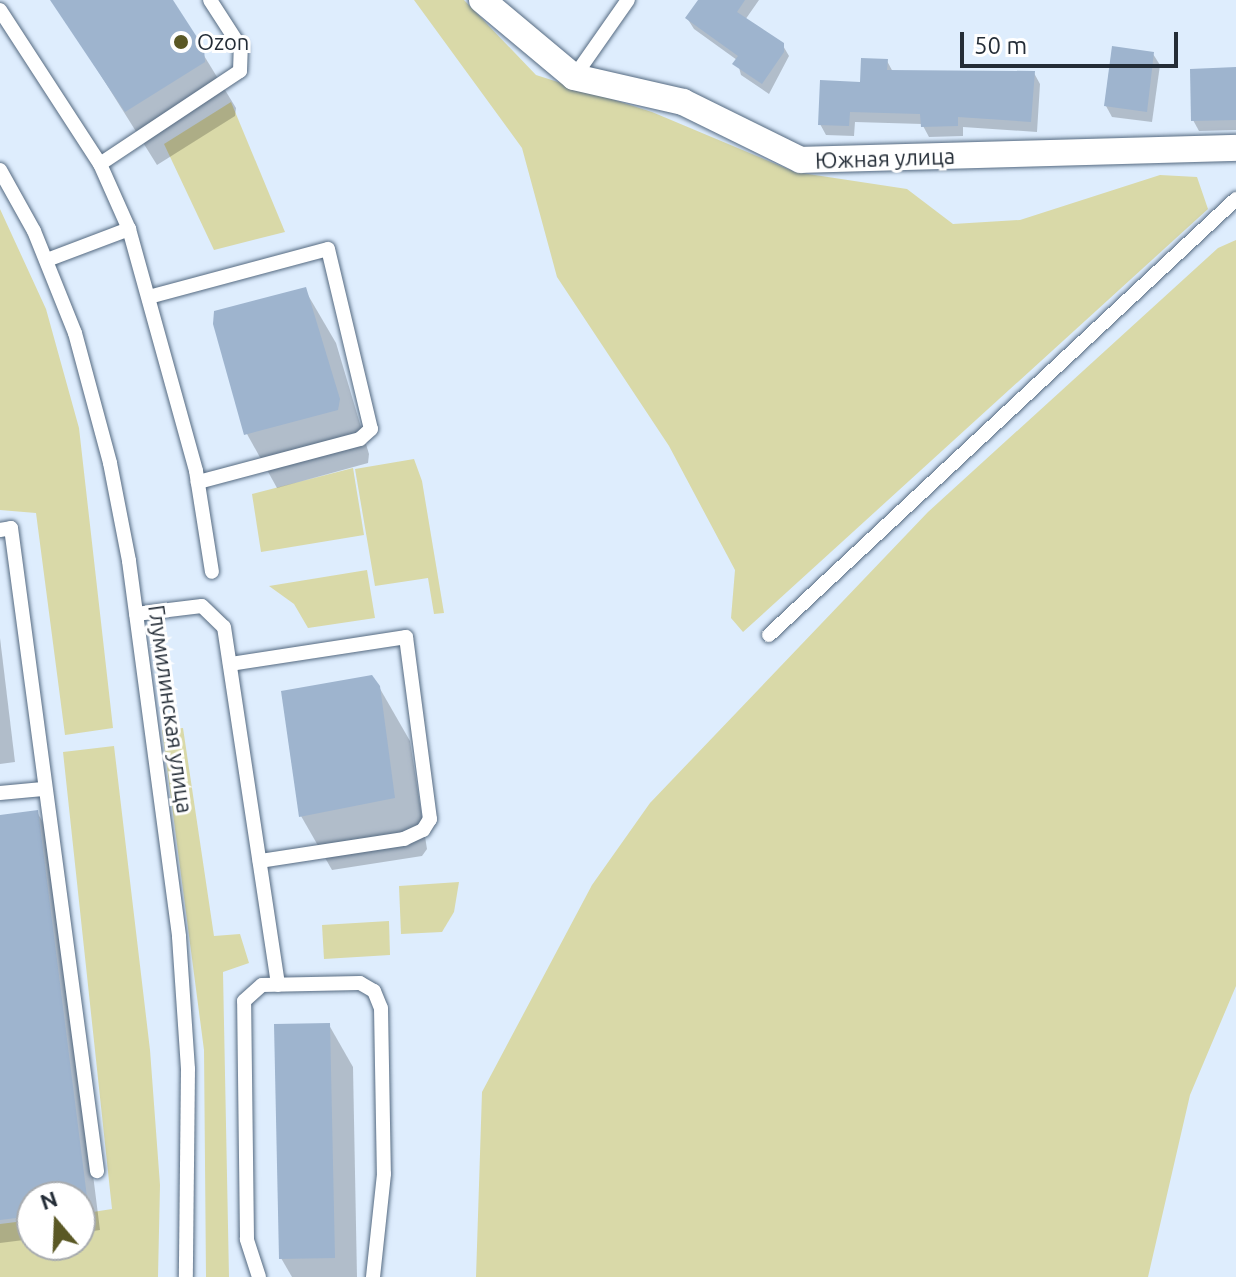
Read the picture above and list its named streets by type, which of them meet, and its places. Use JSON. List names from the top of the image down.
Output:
{
  "streets": {
    "street": ["Южная улица"],
    "lane": ["Глумилинская улица"]
  },
  "places": ["Ozon"],
  "scale_bar": "50 m",
  "north": "top"
}
